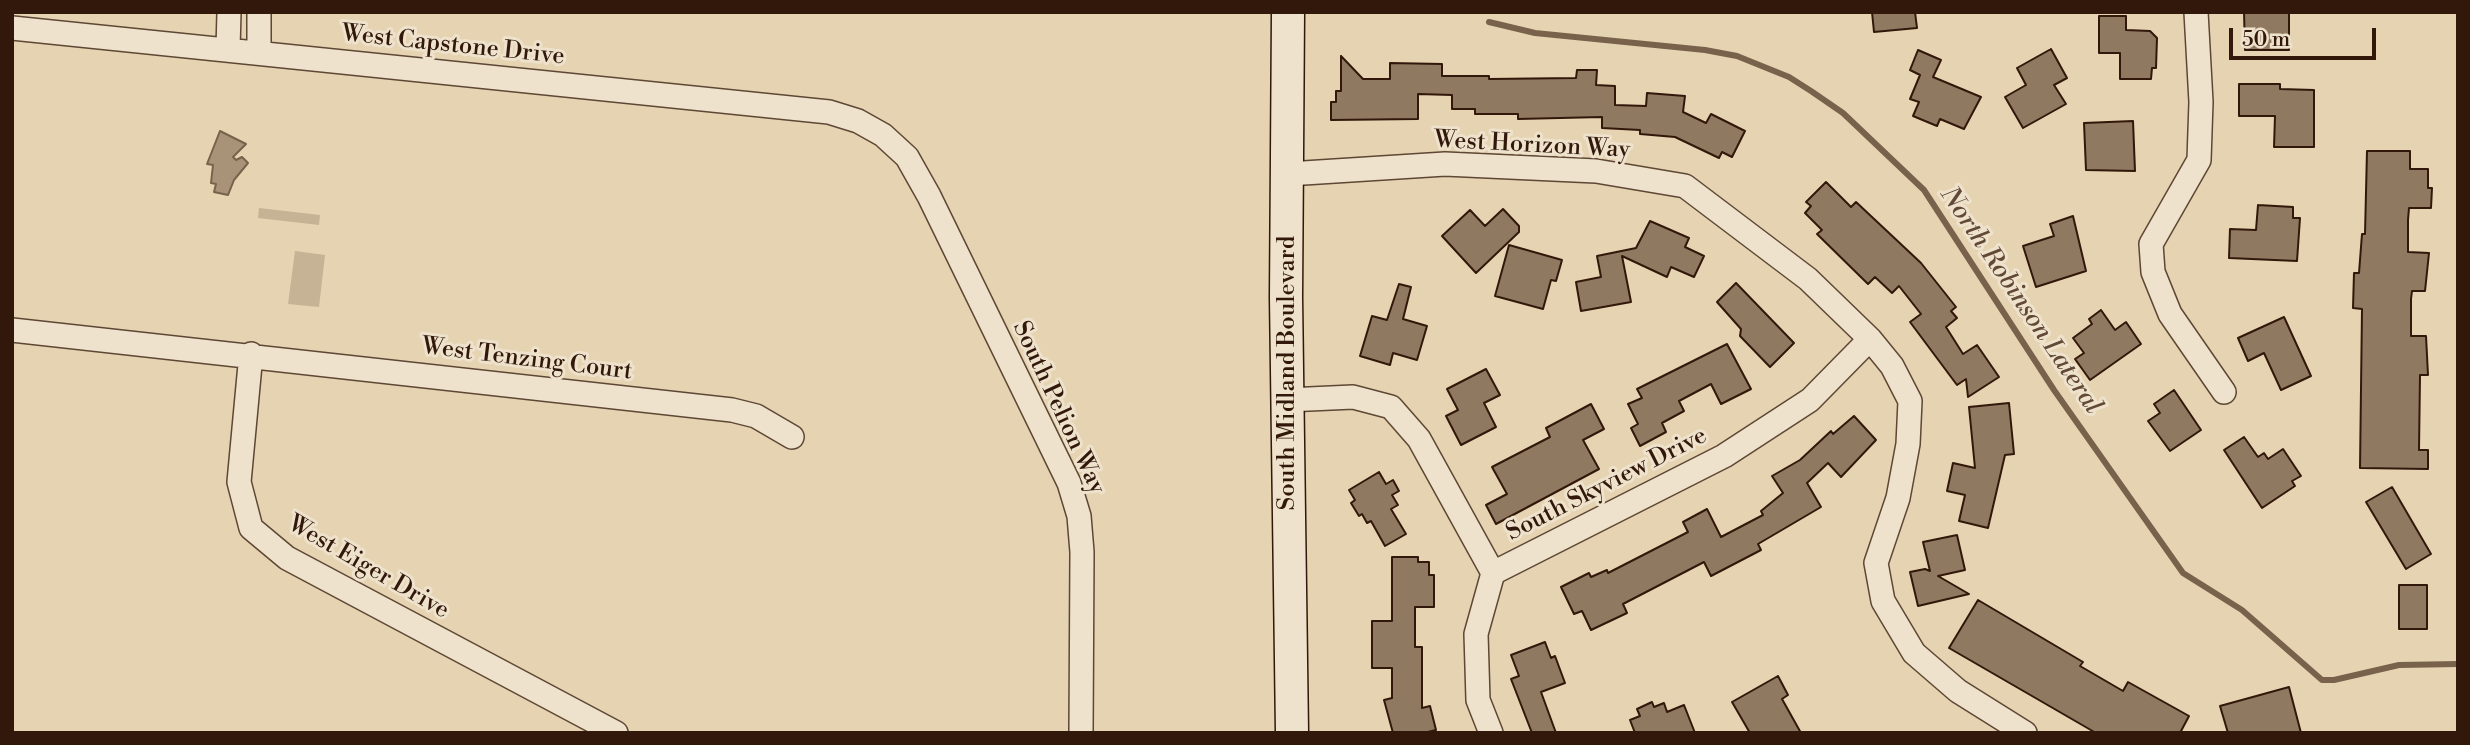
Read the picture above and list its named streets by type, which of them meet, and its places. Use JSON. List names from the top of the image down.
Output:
{
  "streets": {
    "street": [
      "West Capstone Drive",
      "West Horizon Way",
      "West Tenzing Court",
      "South Midland Boulevard",
      "South Pelion Way",
      "South Skyview Drive",
      "West Eiger Drive"
    ]
  },
  "crossings": [
    ["West Capstone Drive", "South Pelion Way"],
    ["West Horizon Way", "South Midland Boulevard"],
    ["West Horizon Way", "South Skyview Drive"],
    ["West Tenzing Court", "West Eiger Drive"]
  ],
  "water": ["North Robinson Lateral"],
  "scale_bar": "50 m"
}
